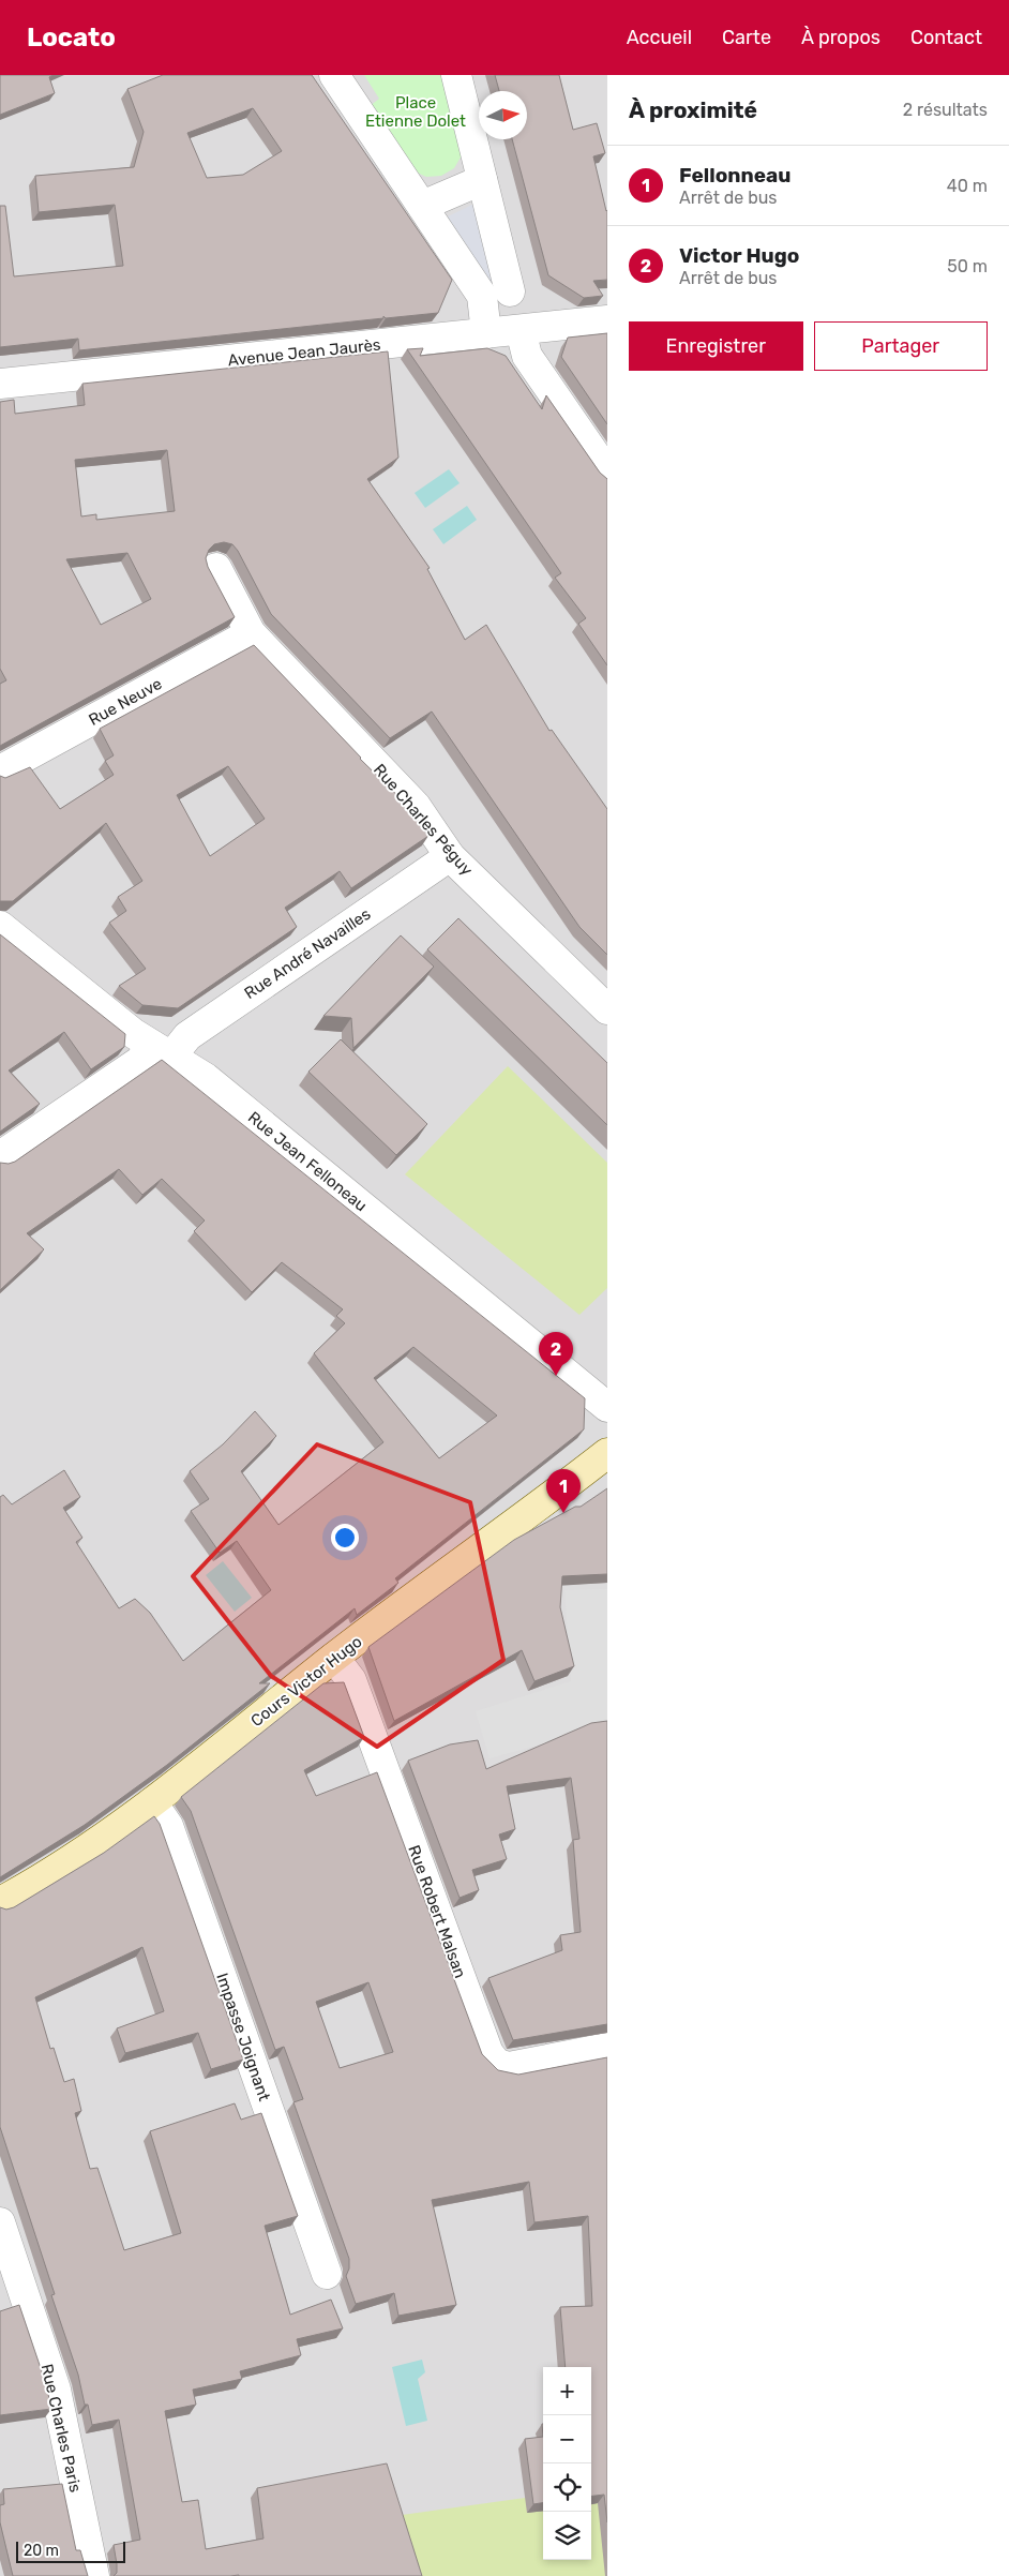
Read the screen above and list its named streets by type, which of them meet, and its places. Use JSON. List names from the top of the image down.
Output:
{
  "streets": {
    "street": [
      "Avenue Jean Jaurès",
      "Rue Neuve",
      "Rue Charles Péguy",
      "Rue André Navailles",
      "Rue Jean Felloneau",
      "Cours Victor Hugo",
      "Rue Robert Malsan",
      "Impasse Joignant",
      "Rue Charles Paris"
    ]
  },
  "crossings": [
    ["Rue Neuve", "Rue Charles Péguy"],
    ["Rue Charles Péguy", "Rue André Navailles"],
    ["Rue André Navailles", "Rue Jean Felloneau"],
    ["Cours Victor Hugo", "Rue Robert Malsan"],
    ["Cours Victor Hugo", "Impasse Joignant"]
  ],
  "parks": ["Place Etienne Dolet"],
  "scale_bar": "20 m",
  "north": "right",
  "page": {
    "header": "Locato",
    "nav": [
      "Accueil",
      "Carte",
      "À propos",
      "Contact"
    ],
    "heading": ["À proximité", "2 résultats"],
    "list": [
      {
        "mark": "1",
        "name": "Fellonneau",
        "note": "Arrêt de bus",
        "value": "40 m"
      },
      {
        "mark": "2",
        "name": "Victor Hugo",
        "note": "Arrêt de bus",
        "value": "50 m"
      }
    ],
    "buttons": ["Enregistrer", "Partager"],
    "pins": ["2", "1"],
    "map_buttons": ["+", "−"],
    "scale": "20 m"
  }
}
